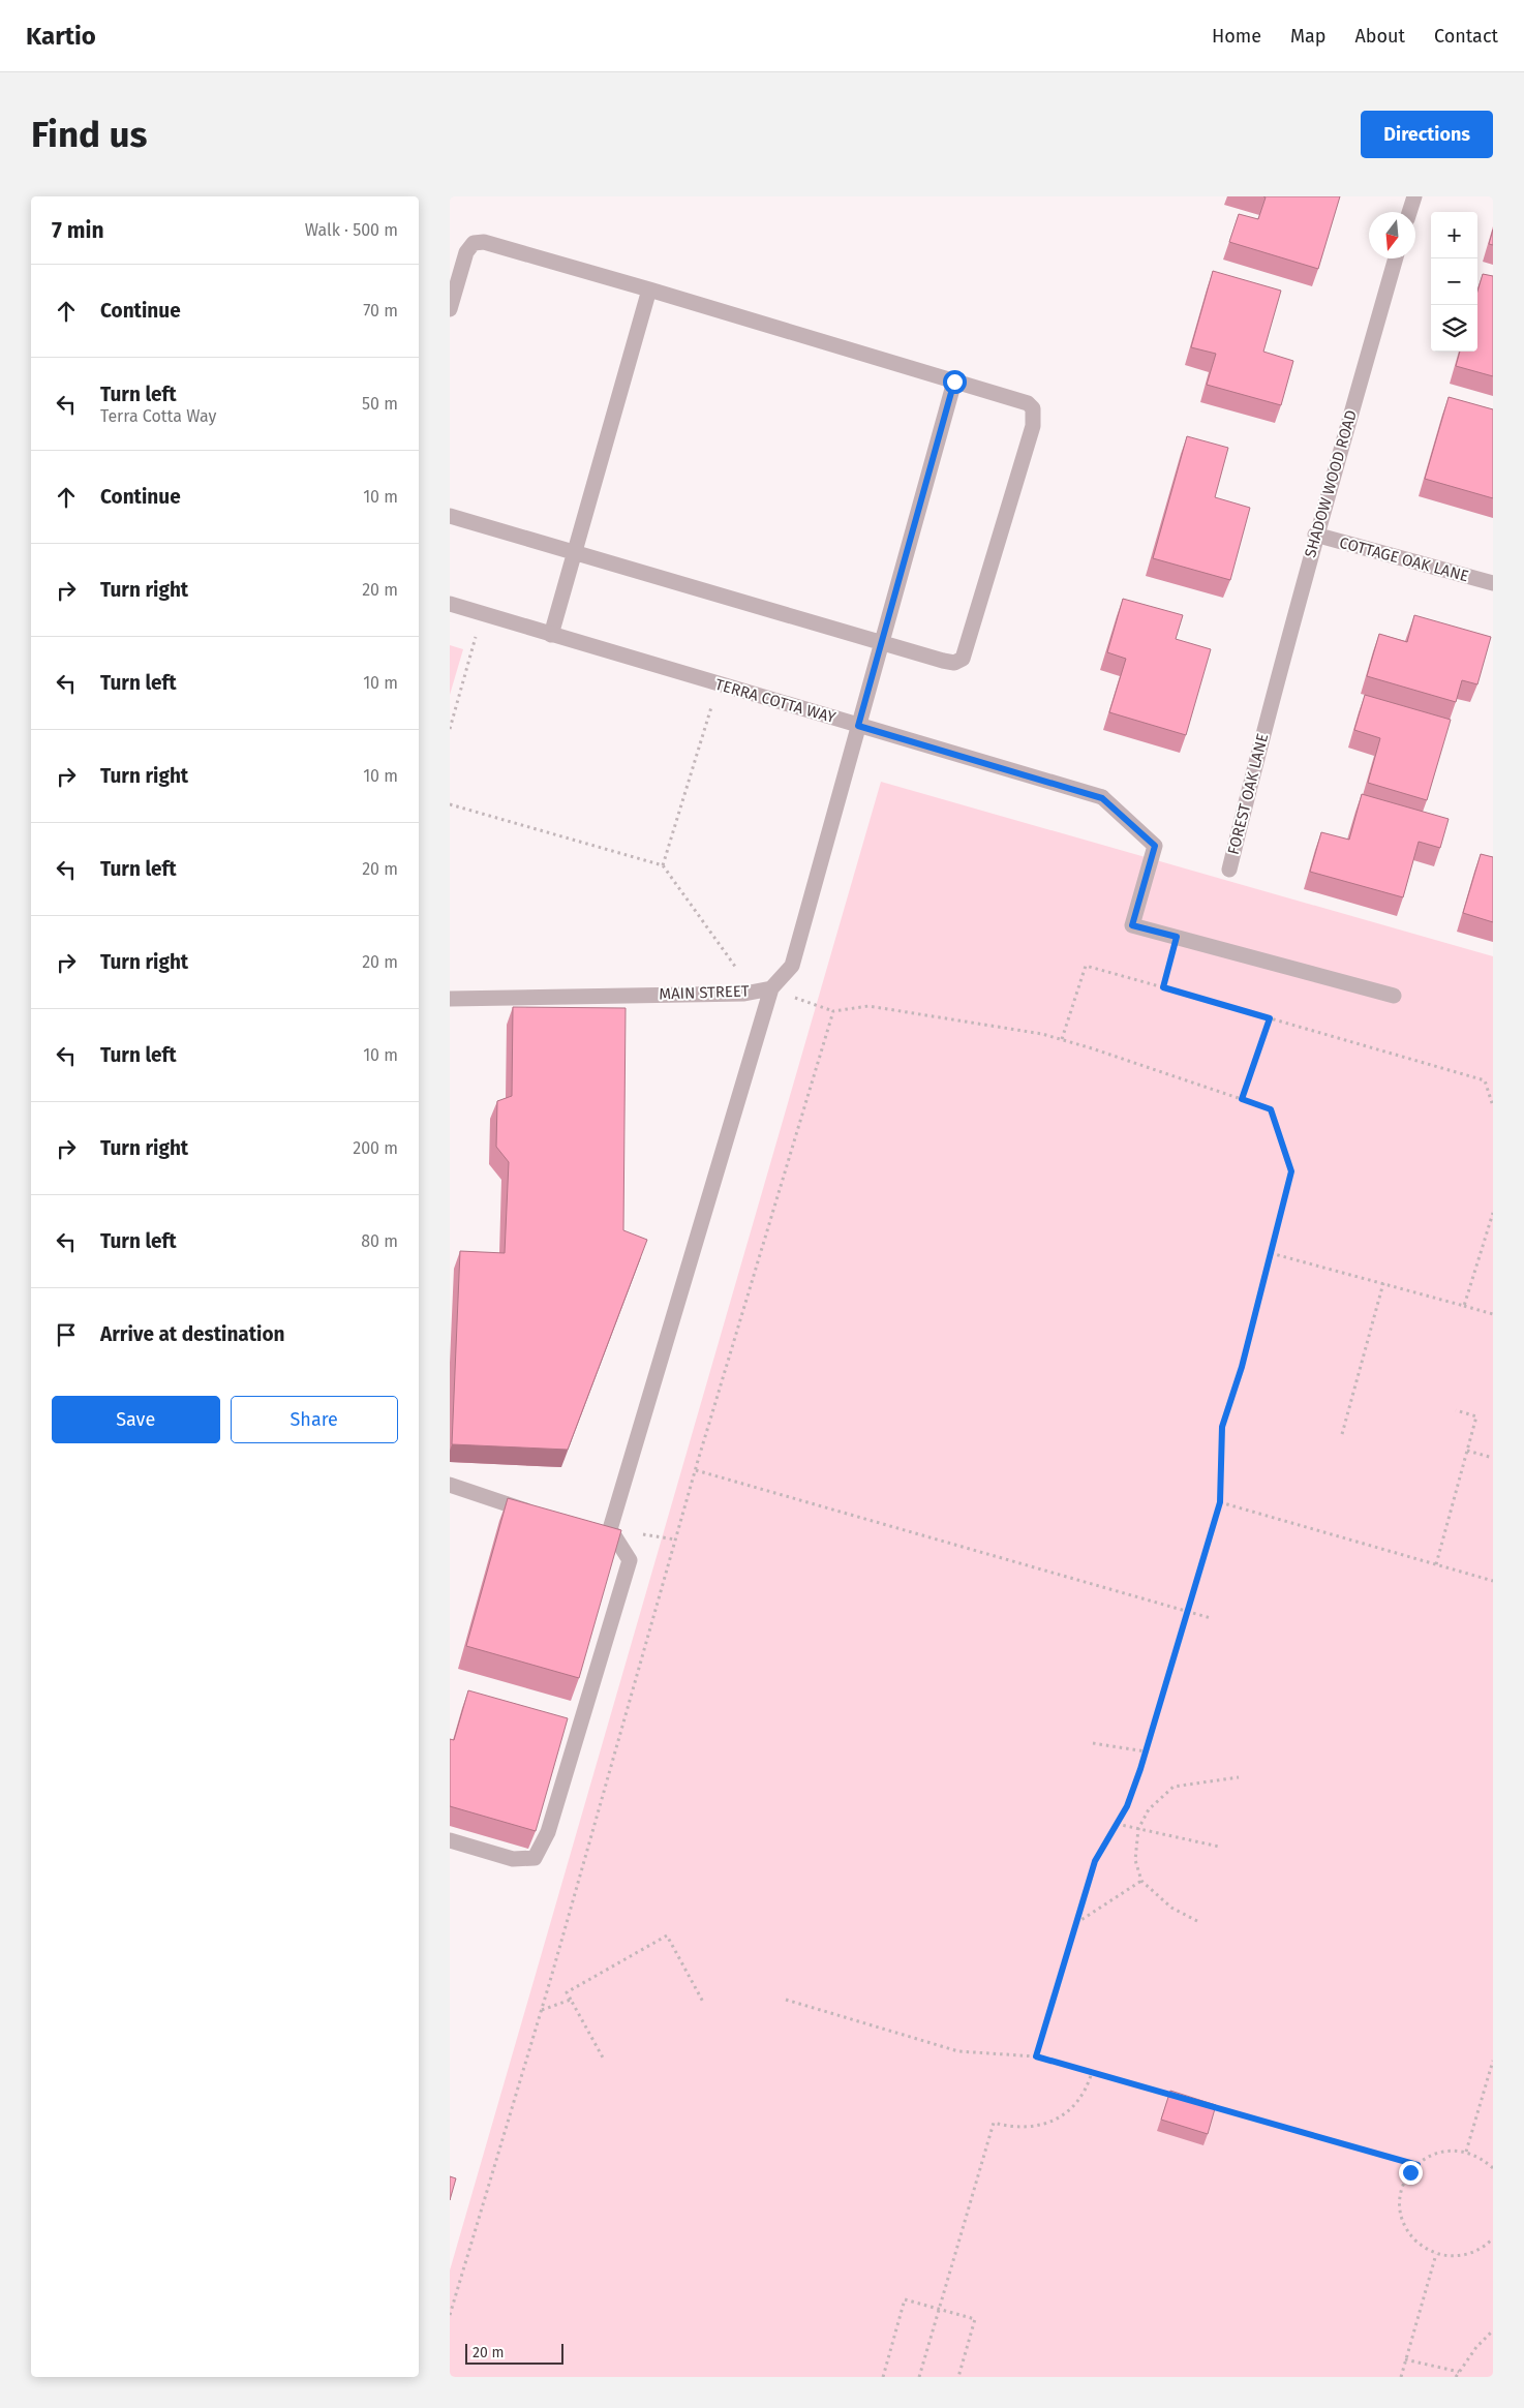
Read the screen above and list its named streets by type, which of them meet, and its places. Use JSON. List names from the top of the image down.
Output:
{
  "streets": {
    "street": [
      "SHADOW WOOD ROAD",
      "COTTAGE OAK LANE",
      "TERRA COTTA WAY",
      "FOREST OAK LANE",
      "MAIN STREET"
    ]
  },
  "crossings": [
    ["SHADOW WOOD ROAD", "COTTAGE OAK LANE"],
    ["SHADOW WOOD ROAD", "FOREST OAK LANE"],
    ["TERRA COTTA WAY", "MAIN STREET"]
  ],
  "scale_bar": "20 m",
  "north": "bottom",
  "page": {
    "header": "Kartio",
    "nav": [
      "Home",
      "Map",
      "About",
      "Contact"
    ],
    "buttons": [
      "Directions",
      ["Save", "Share"]
    ],
    "title": "Find us",
    "heading": ["7 min", "Walk · 500 m"],
    "map_buttons": ["+", "−"],
    "list": [
      ["Continue", "70 m"],
      ["Turn left", "Terra Cotta Way", "50 m"],
      ["Continue", "10 m"],
      ["Turn right", "20 m"],
      ["Turn left", "10 m"],
      ["Turn right", "10 m"],
      ["Turn left", "20 m"],
      ["Turn right", "20 m"],
      ["Turn left", "10 m"],
      ["Turn right", "200 m"],
      ["Turn left", "80 m"],
      "Arrive at destination"
    ],
    "scale": "20 m"
  }
}
